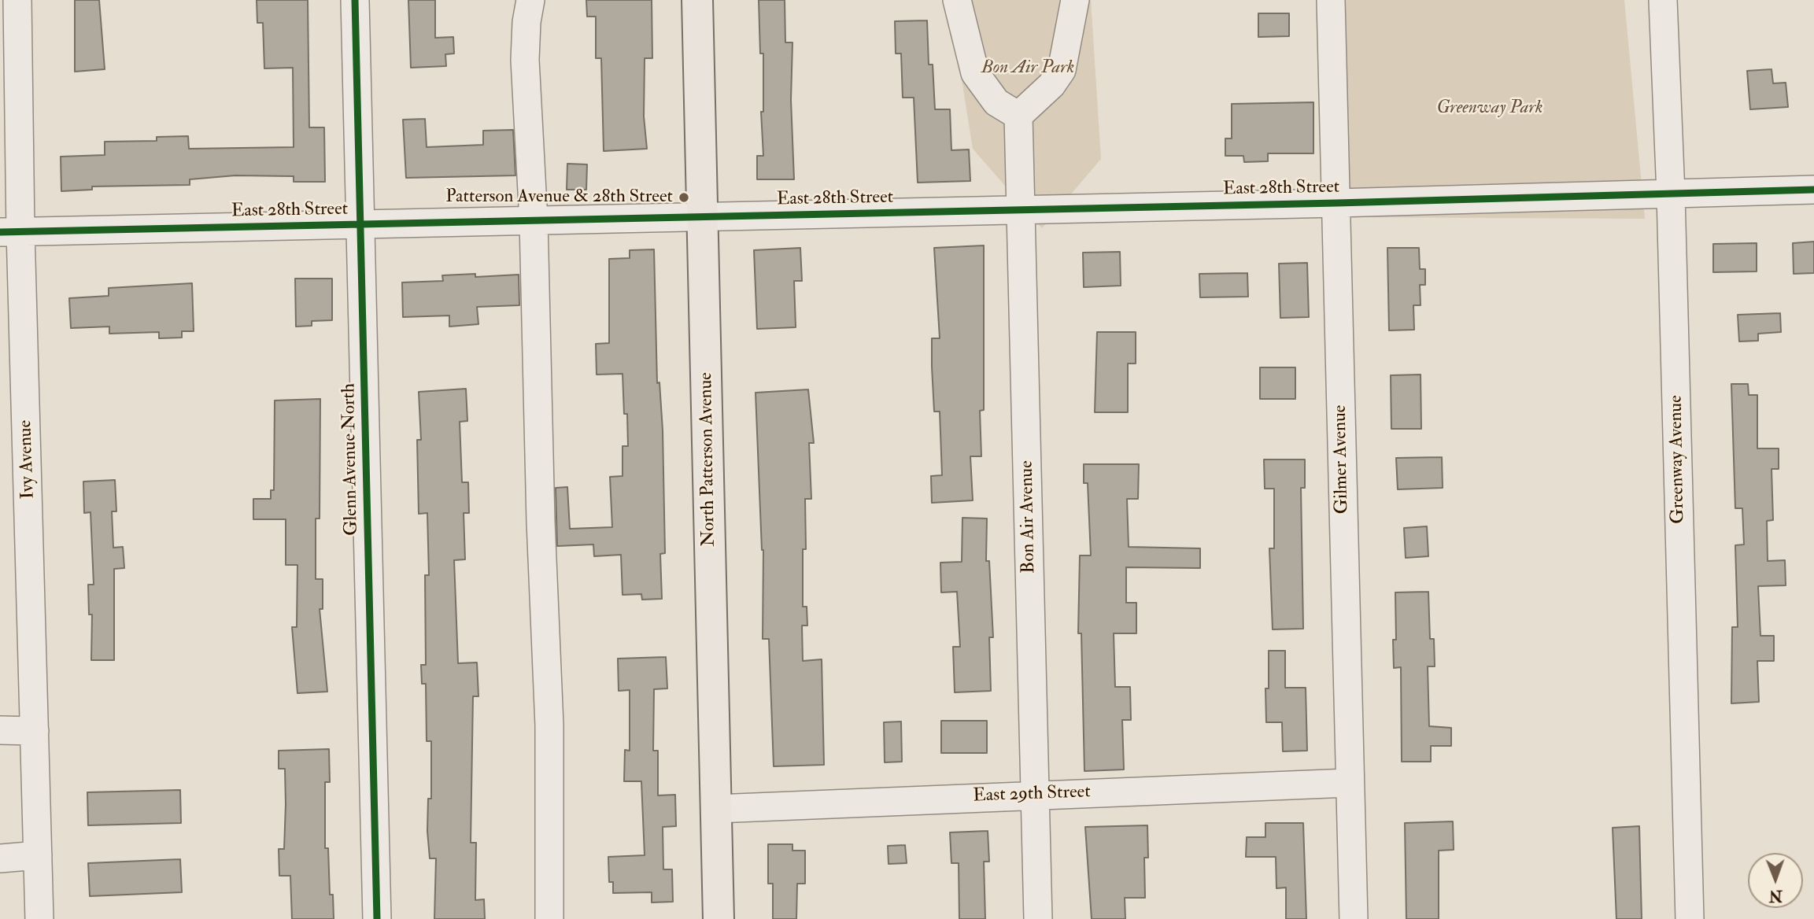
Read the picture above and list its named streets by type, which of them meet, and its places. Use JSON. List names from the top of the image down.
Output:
{
  "streets": {
    "main road": ["North Patterson Avenue"],
    "street": [
      "East 28th Street",
      "Ivy Avenue",
      "Glenn Avenue North",
      "Gilmer Avenue",
      "Greenway Avenue",
      "Bon Air Avenue",
      "East 29th Street"
    ]
  },
  "crossings": [
    ["East 28th Street", "Ivy Avenue"],
    ["East 28th Street", "Glenn Avenue North"],
    ["East 28th Street", "North Patterson Avenue"],
    ["East 28th Street", "Gilmer Avenue"],
    ["East 28th Street", "Greenway Avenue"],
    ["East 28th Street", "Bon Air Avenue"],
    ["North Patterson Avenue", "East 29th Street"],
    ["Gilmer Avenue", "East 29th Street"],
    ["Bon Air Avenue", "East 29th Street"]
  ],
  "parks": ["Bon Air Park", "Greenway Park"],
  "places": ["Patterson Avenue & 28th Street"],
  "north": "bottom"
}
